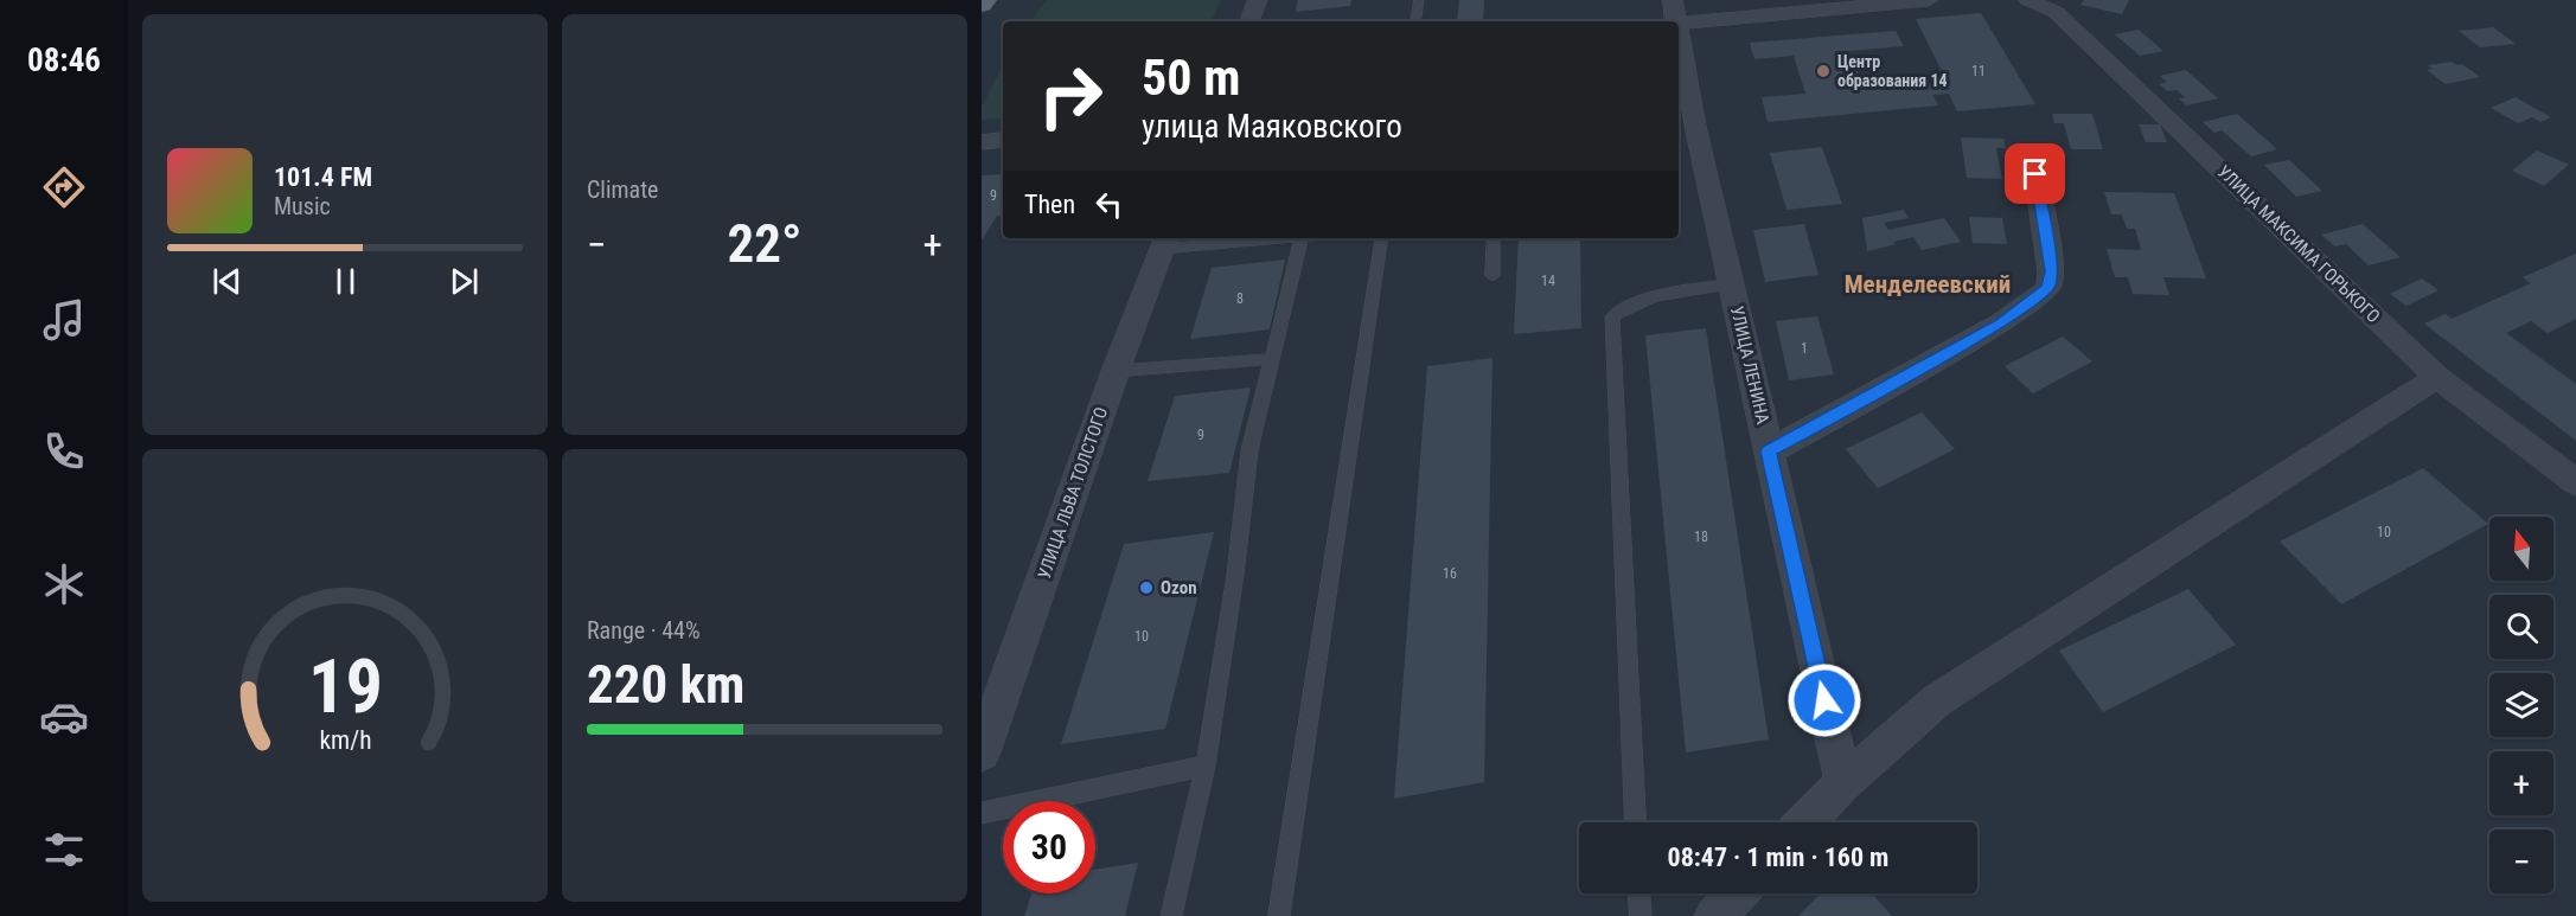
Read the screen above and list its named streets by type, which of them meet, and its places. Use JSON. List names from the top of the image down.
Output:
{
  "streets": {
    "street": ["УЛИЦА МАКСИМА ГОРЬКОГО", "УЛИЦА ЛЕНИНА", "УЛИЦА ЛЬВА ТОЛСТОГО"]
  },
  "districts": ["Менделеевский"],
  "places": ["Центр образования 14", "Ozon"],
  "house_numbers": [
    "11",
    "9",
    "14",
    "8",
    "1",
    "9",
    "10",
    "18",
    "16",
    "10"
  ],
  "north": "top",
  "page": {
    "tabs": "08:46",
    "tile": [
      "Climate",
      ["Range · 44%", "220 km"]
    ],
    "turn": ["50 m", "улица Маяковского"],
    "song": ["101.4 FM", "Music"],
    "then": "Then",
    "heat": ["−", "22°", "+"],
    "map_buttons": ["+", "−"],
    "limit": "30",
    "trip": "08:47 · 1 min · 160 m",
    "gauge": ["19", "km/h"]
  }
}
